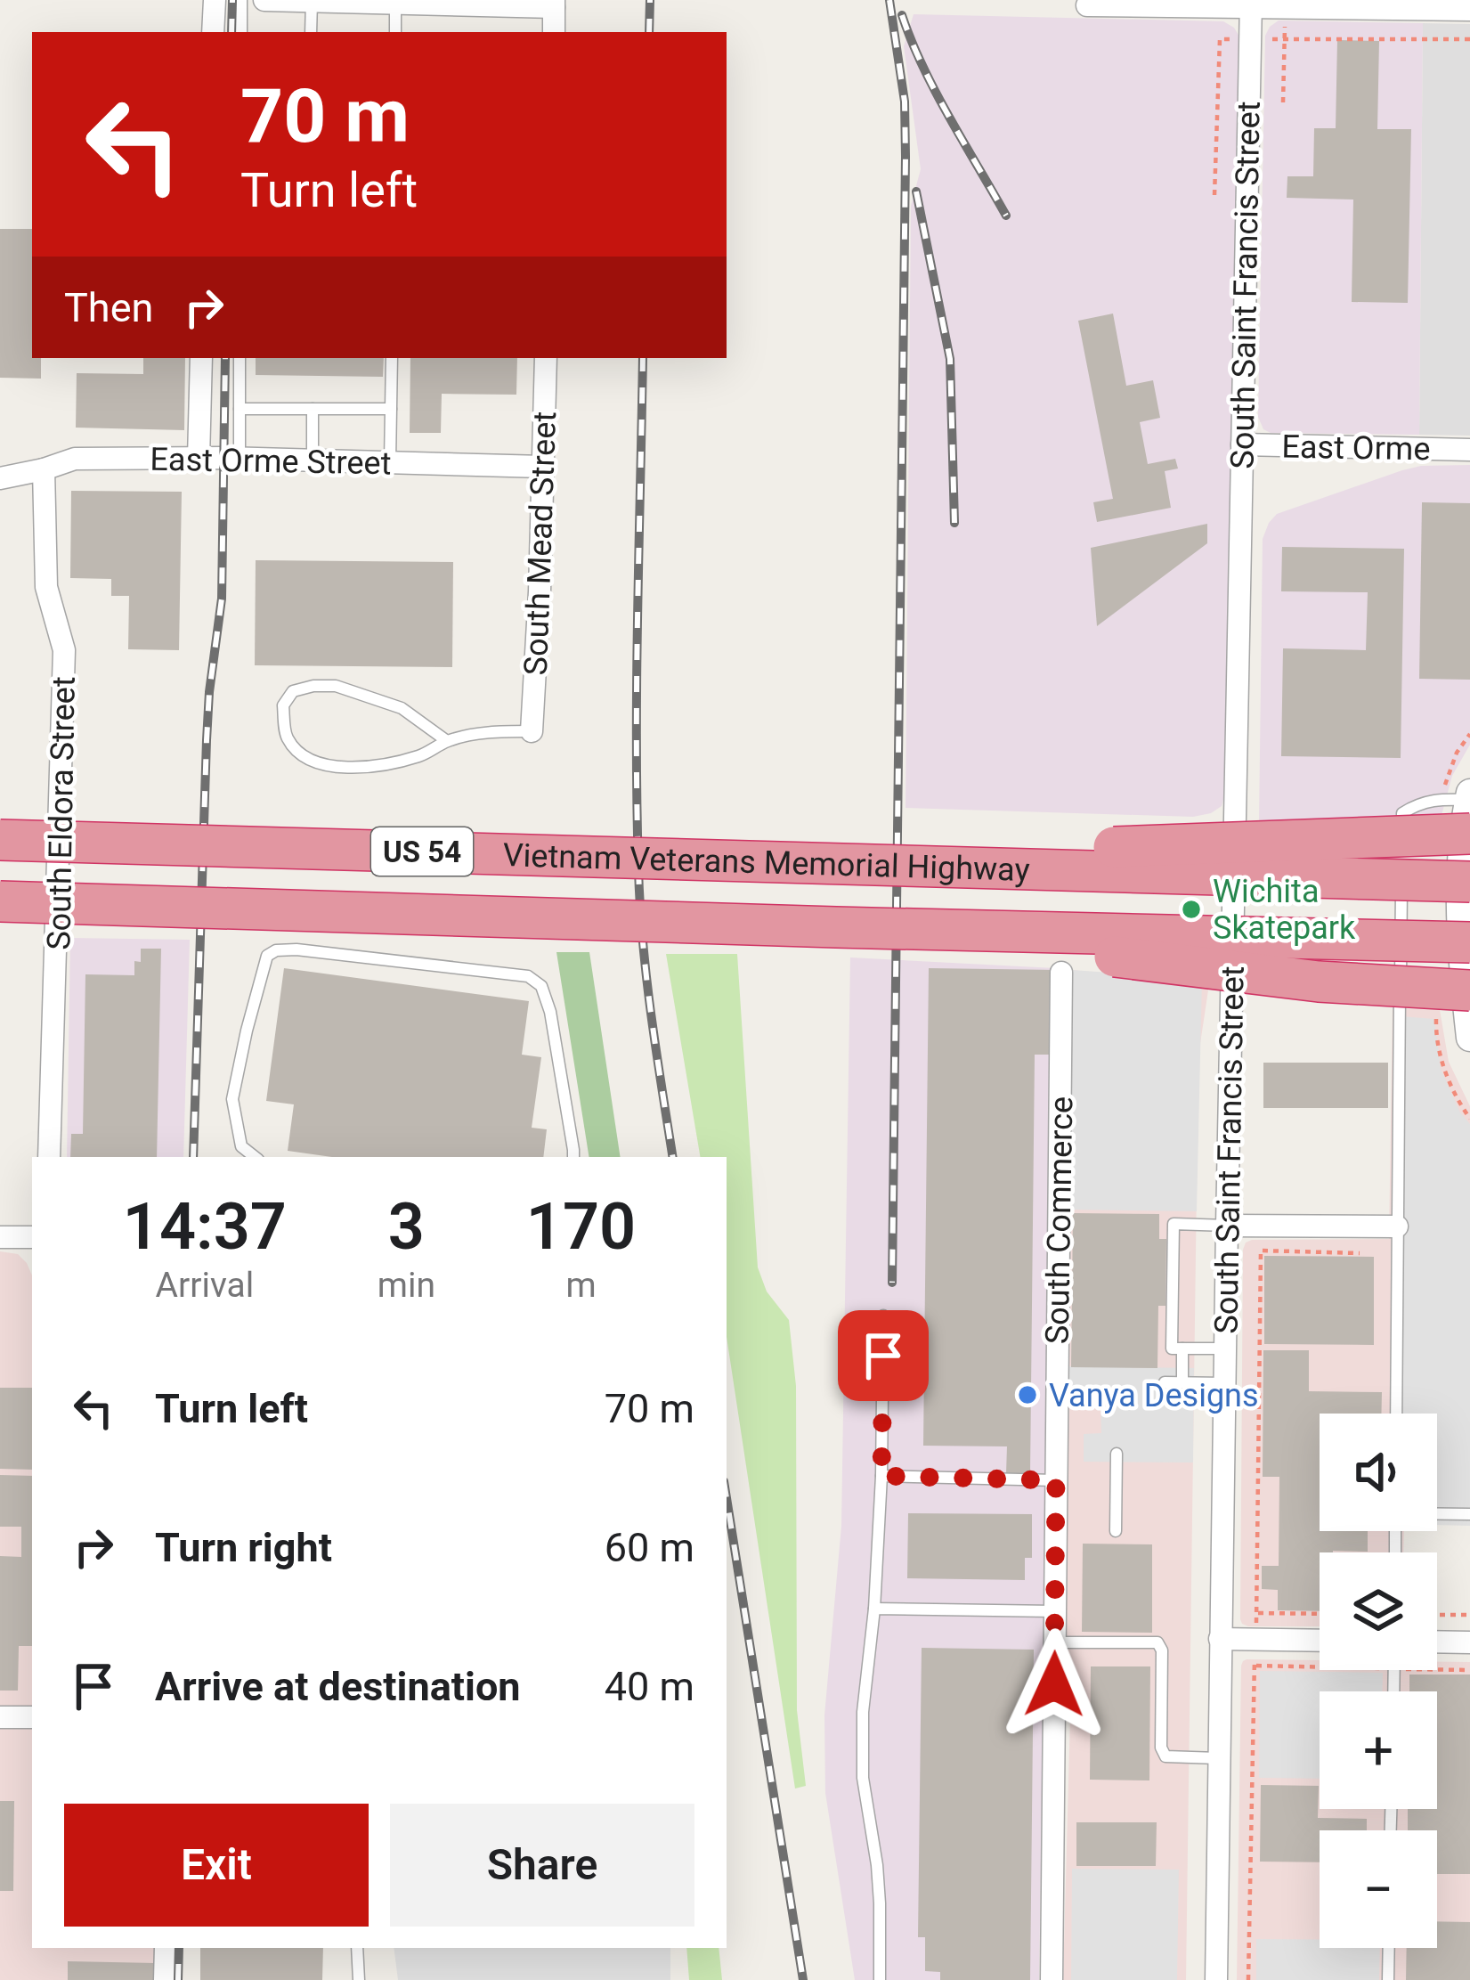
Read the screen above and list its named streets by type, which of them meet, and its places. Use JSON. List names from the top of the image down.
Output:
{
  "streets": {
    "highway": ["US 54", "Vietnam Veterans Memorial Highway"],
    "street": [
      "South Saint Francis Street",
      "East Orme",
      "East Orme Street",
      "South Mead Street",
      "South Eldora Street",
      "South Commerce"
    ]
  },
  "crossings": [
    ["South Saint Francis Street", "East Orme"],
    ["East Orme Street", "South Mead Street"],
    ["East Orme Street", "South Eldora Street"]
  ],
  "places": ["Wichita Skatepark", "Vanya Designs"],
  "page": {
    "turn": ["70 m", "Turn left"],
    "then": "Then",
    "eta": [
      "14:37",
      "Arrival",
      "3",
      "min",
      "170",
      "m"
    ],
    "list": [
      {
        "name": "Turn left",
        "value": "70 m"
      },
      {
        "name": "Turn right",
        "value": "60 m"
      },
      {
        "name": "Arrive at destination",
        "value": "40 m"
      }
    ],
    "map_buttons": ["+", "−"],
    "buttons": ["Exit", "Share"]
  }
}
